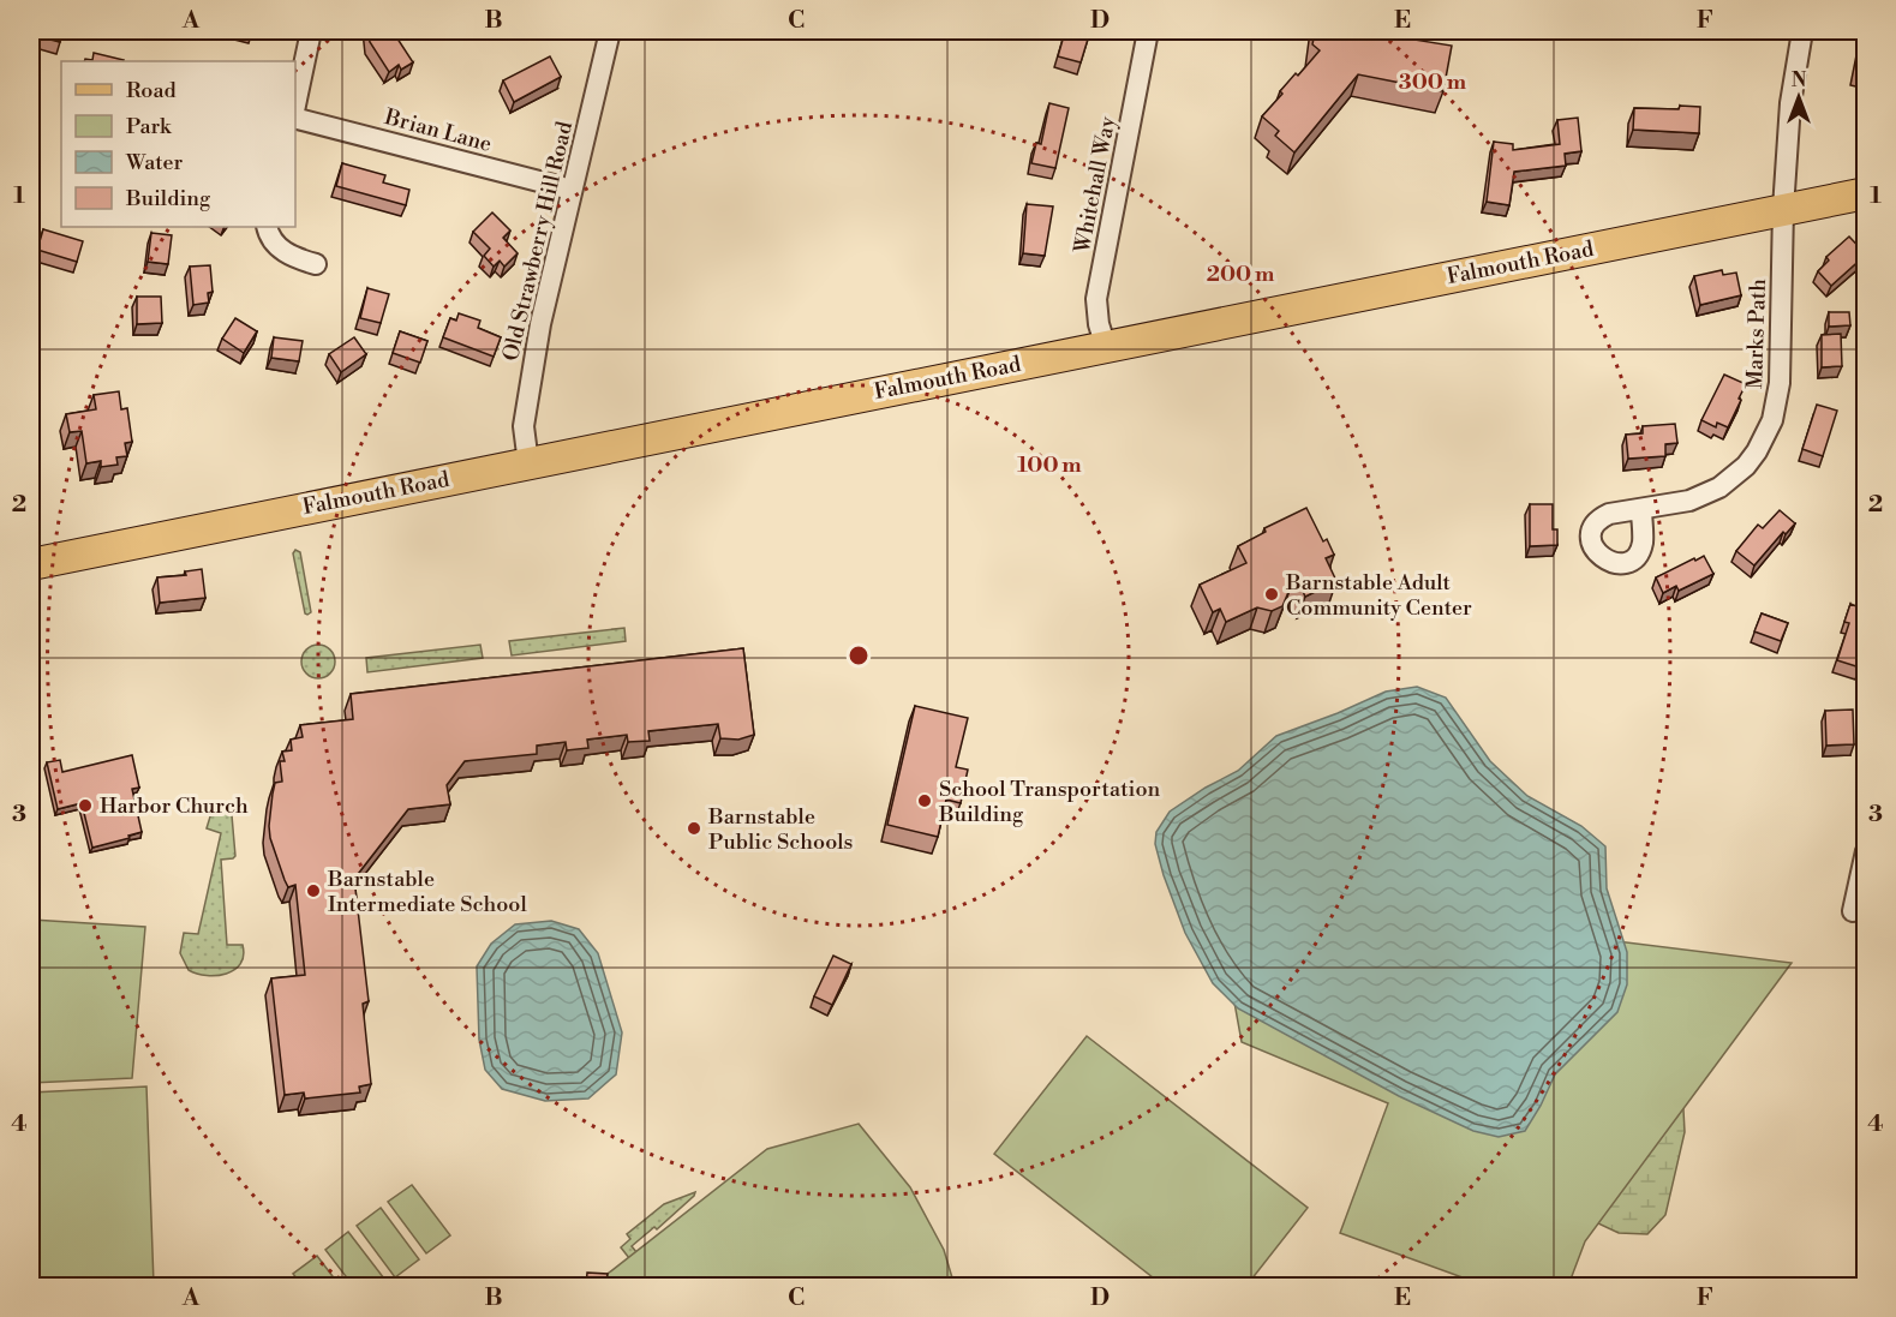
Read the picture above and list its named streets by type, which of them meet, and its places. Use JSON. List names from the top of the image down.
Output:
{
  "streets": {
    "main road": ["Falmouth Road"],
    "street": [
      "Brian Lane",
      "Whitehall Way",
      "Old Strawberry Hill Road",
      "Marks Path"
    ]
  },
  "crossings": [
    ["Brian Lane", "Old Strawberry Hill Road"],
    ["Whitehall Way", "Falmouth Road"],
    ["Old Strawberry Hill Road", "Falmouth Road"],
    ["Falmouth Road", "Marks Path"]
  ],
  "places": [
    "Barnstable Adult Community Center",
    "School Transportation Building",
    "Harbor Church",
    "Barnstable Public Schools",
    "Barnstable Intermediate School"
  ],
  "legend": [
    "Road",
    "Park",
    "Water",
    "Building"
  ],
  "north": "top",
  "grid": {
    "columns": [
      "A",
      "B",
      "C",
      "D",
      "E",
      "F"
    ],
    "rows": [
      "1",
      "2",
      "3",
      "4"
    ]
  },
  "rings": ["300 m", "200 m", "100 m"]
}
